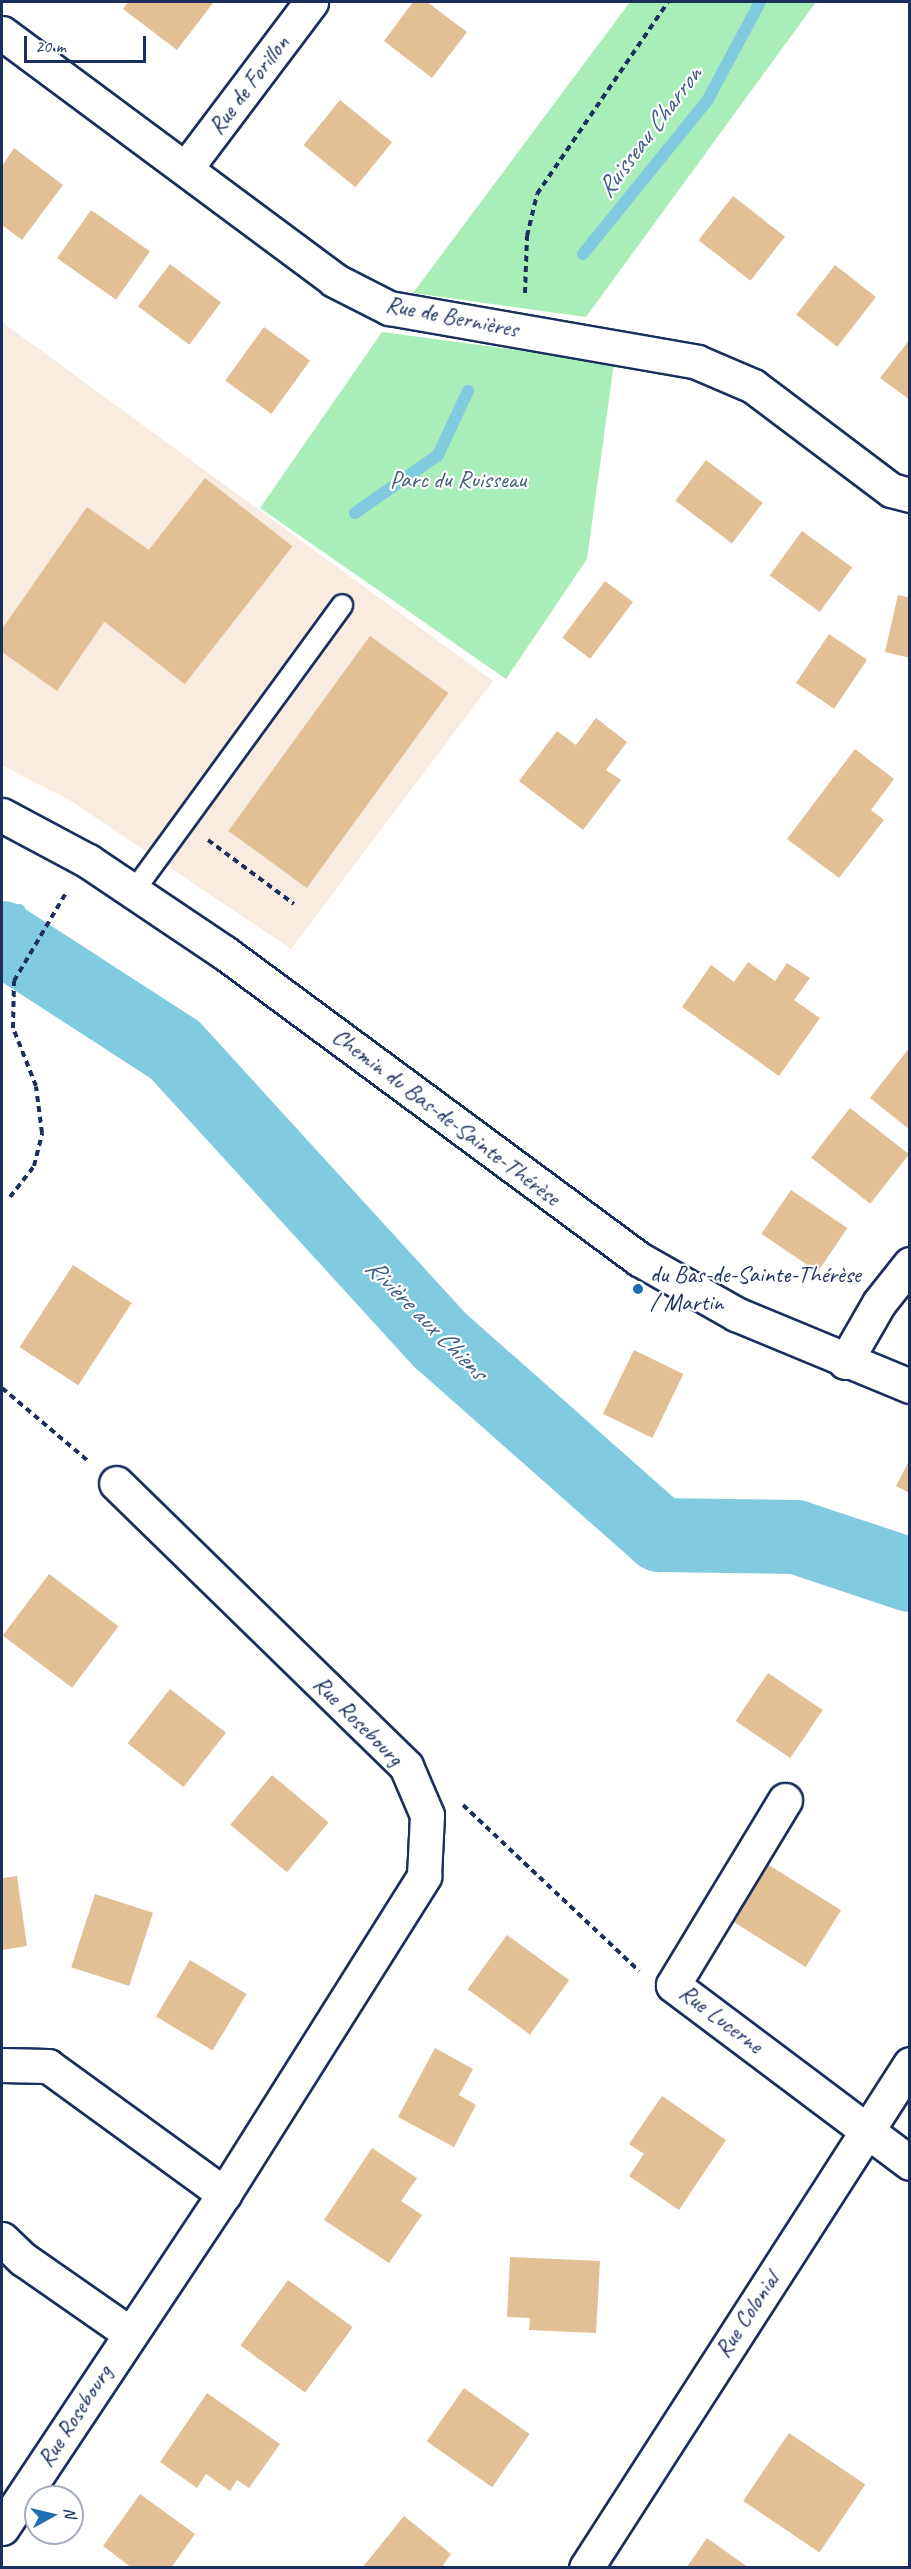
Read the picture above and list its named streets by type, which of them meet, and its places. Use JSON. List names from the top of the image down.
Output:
{
  "streets": {
    "street": [
      "Rue de Forillon",
      "Rue de Bernières",
      "Chemin du Bas-de-Sainte-Thérèse",
      "Rue Rosebourg",
      "Rue Lucerne",
      "Rue Colonial"
    ]
  },
  "crossings": [
    ["Rue de Forillon", "Rue de Bernières"],
    ["Rue Lucerne", "Rue Colonial"]
  ],
  "water": ["Ruisseau Charron", "Rivière aux Chiens"],
  "parks": ["Parc du Ruisseau"],
  "places": ["du Bas-de-Sainte-Thérèse / Martin"],
  "scale_bar": "20 m",
  "north": "right"
}
